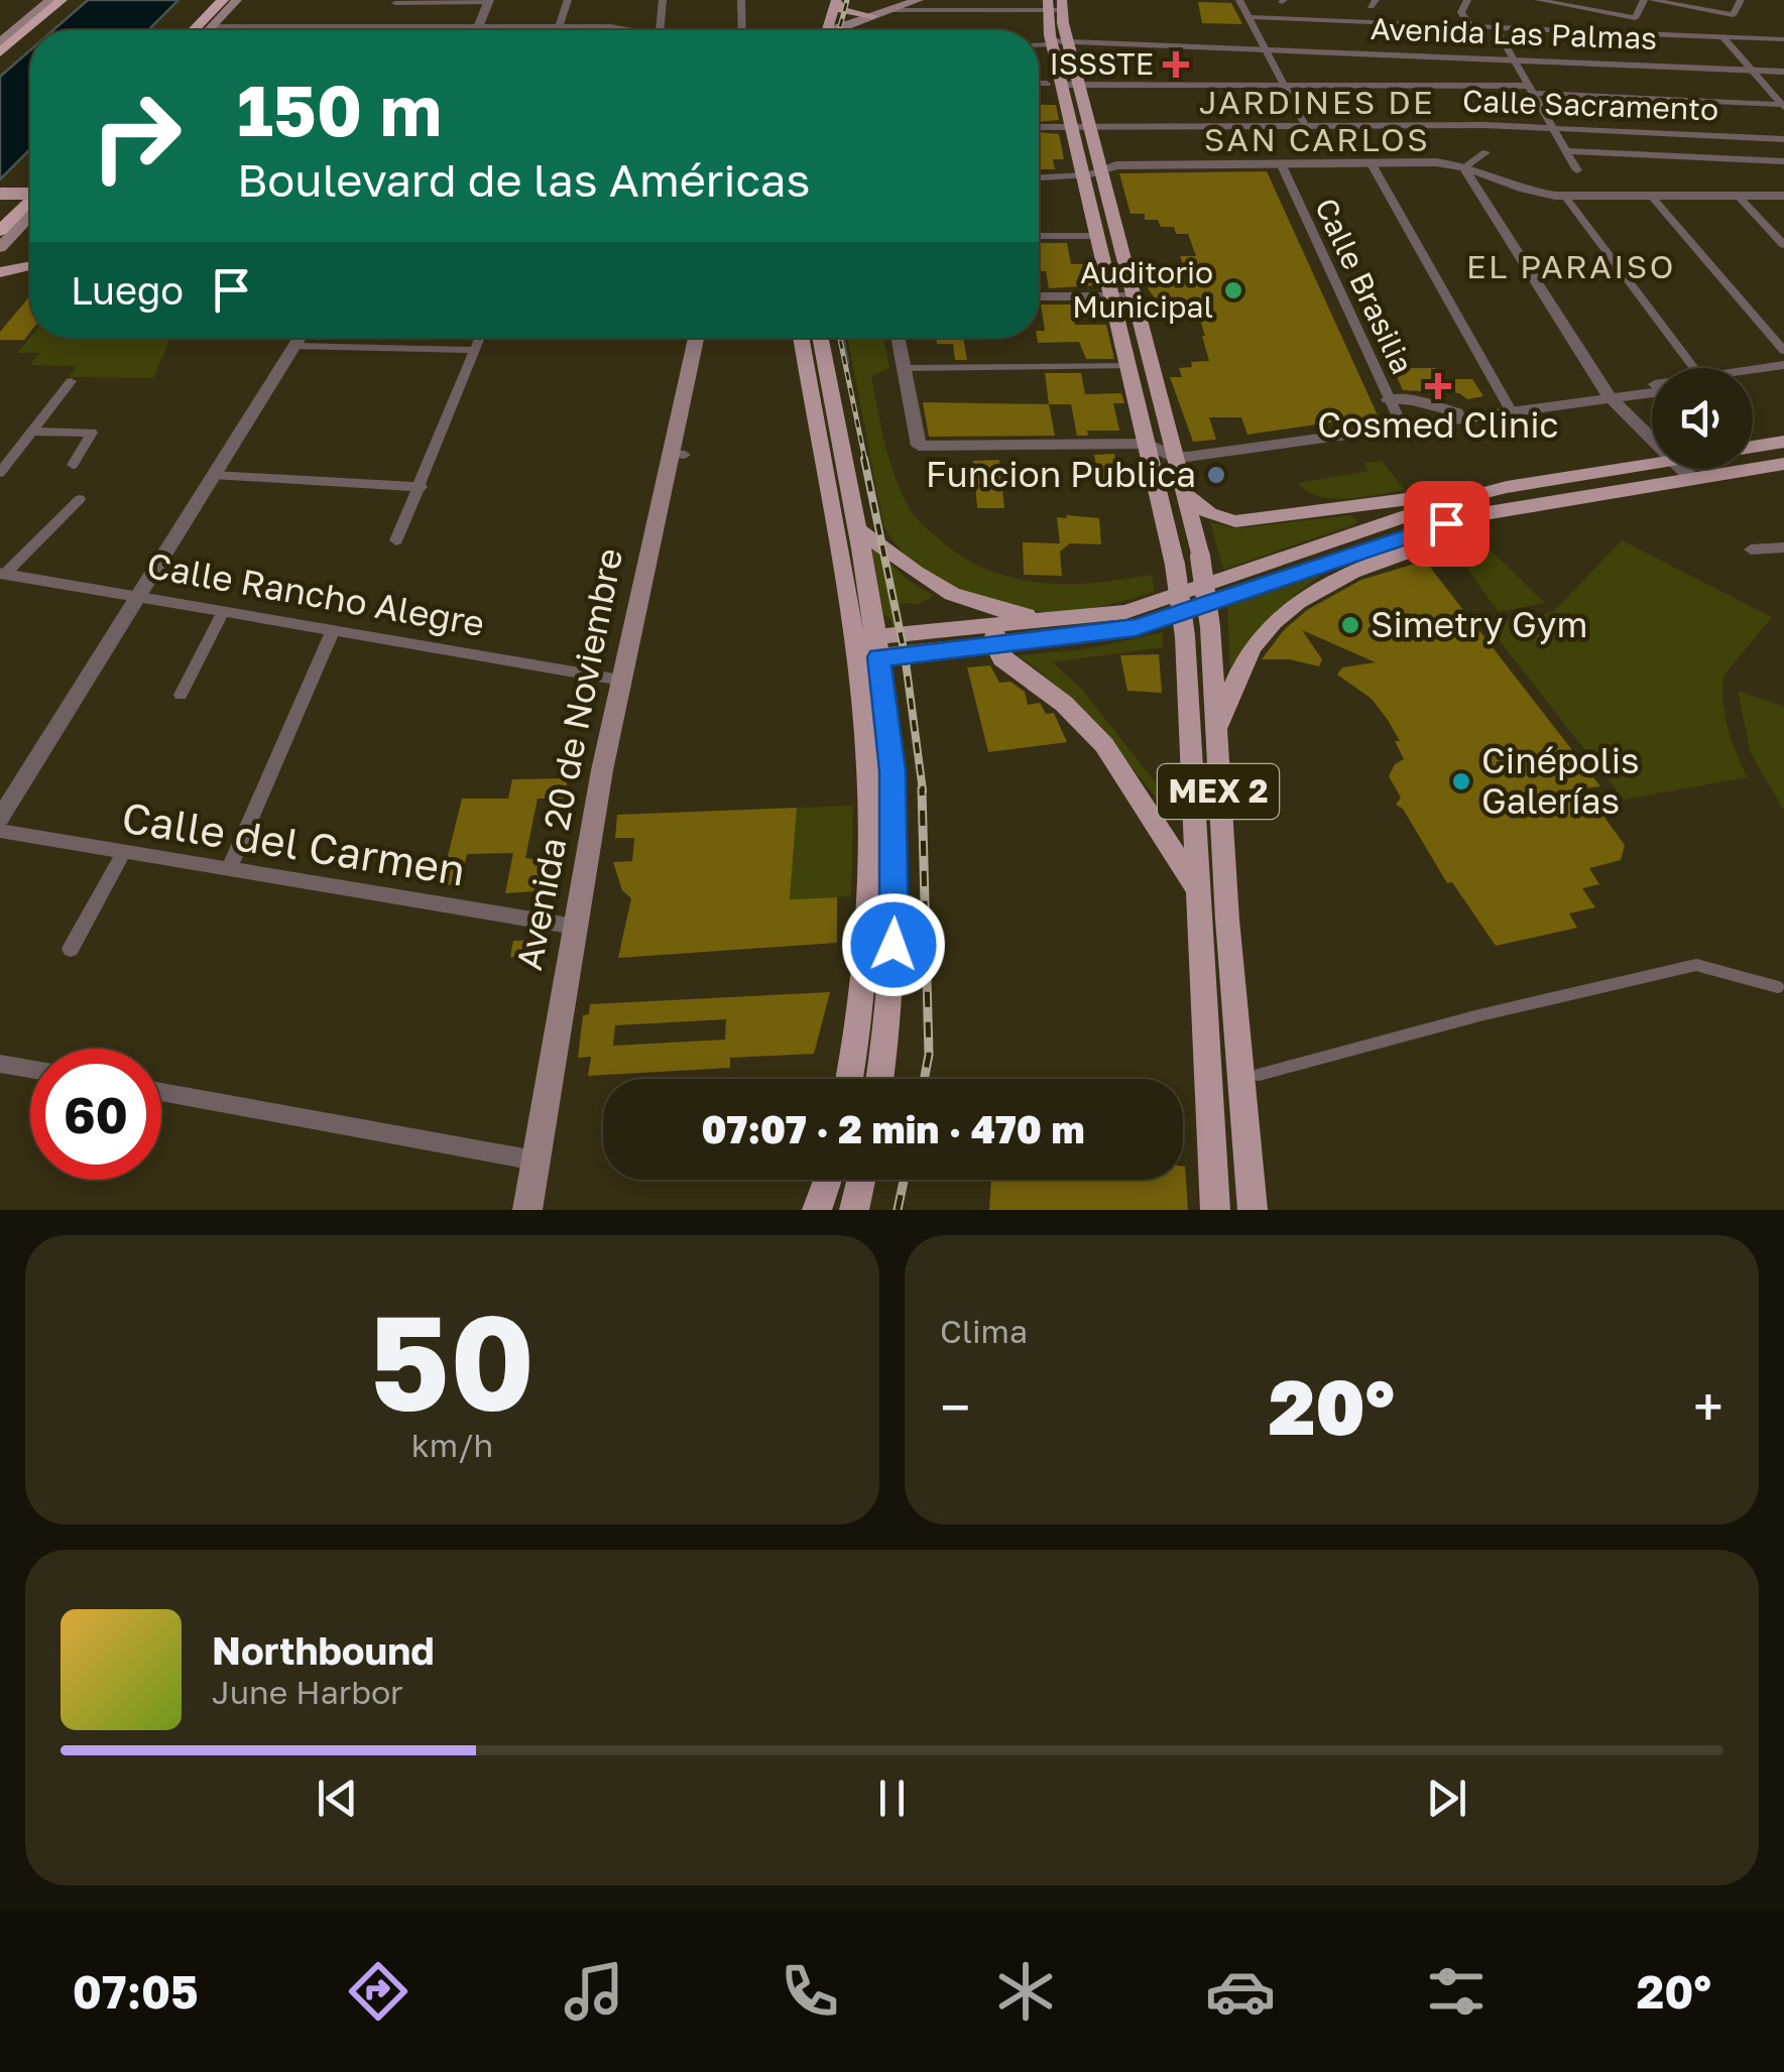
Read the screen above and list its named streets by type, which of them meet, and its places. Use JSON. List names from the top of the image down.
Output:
{
  "streets": {
    "main road": ["Avenida 20 de Noviembre", "MEX 2"],
    "street": [
      "Avenida Las Palmas",
      "Calle Sacramento",
      "Calle Brasilia",
      "Calle Rancho Alegre",
      "Calle del Carmen"
    ]
  },
  "crossings": [
    ["Avenida Las Palmas", "MEX 2"],
    ["Calle Sacramento", "MEX 2"],
    ["Calle Rancho Alegre", "Avenida 20 de Noviembre"],
    ["Avenida 20 de Noviembre", "Calle del Carmen"]
  ],
  "districts": ["JARDINES DE SAN CARLOS", "EL PARAISO"],
  "places": {
    "health": ["ISSSTE", "Cosmed Clinic"],
    "other": [
      "Auditorio Municipal",
      "Funcion Publica",
      "Simetry Gym",
      "Cinépolis Galerías"
    ]
  },
  "page": {
    "turn": ["150 m", "Boulevard de las Américas"],
    "then": "Luego",
    "limit": "60",
    "trip": "07:07 · 2 min · 470 m",
    "tile": [
      ["50", "km/h"],
      "Clima"
    ],
    "heat": ["−", "20°", "+"],
    "song": ["Northbound", "June Harbor"],
    "tabs": ["07:05", "20°"]
  }
}
